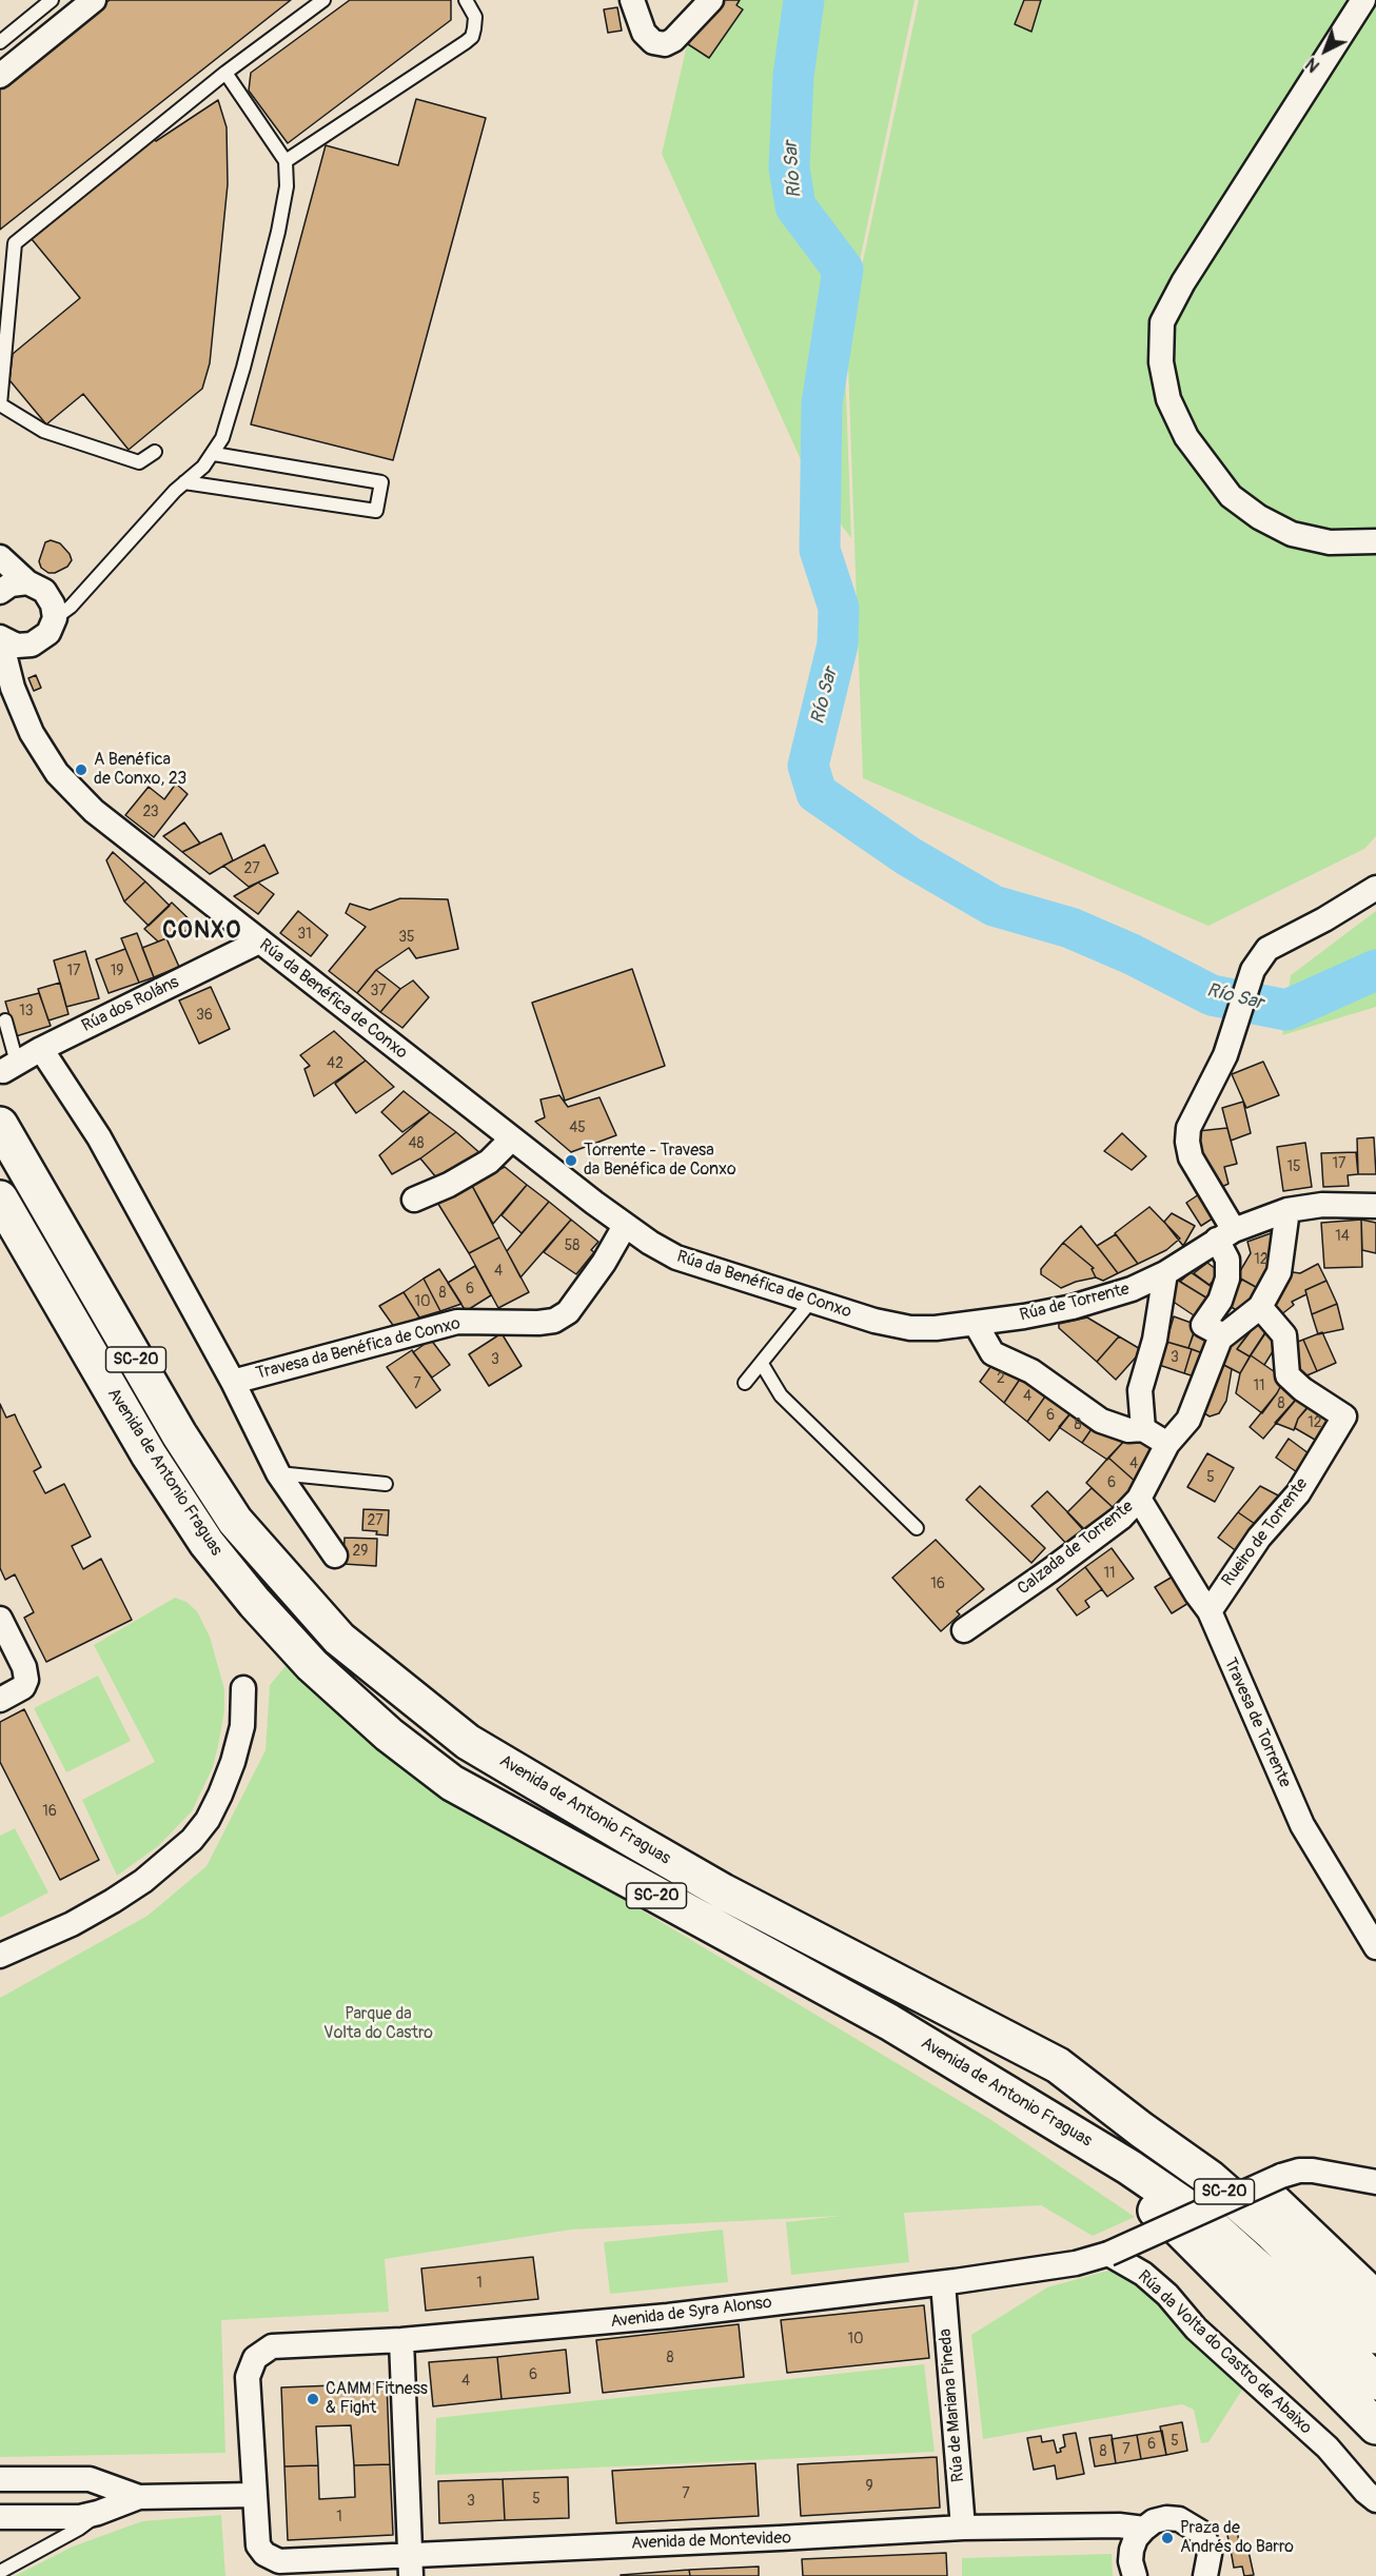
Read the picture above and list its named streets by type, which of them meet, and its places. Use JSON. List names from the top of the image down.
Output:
{
  "streets": {
    "highway": ["SC-20", "Avenida de Antonio Fraguas"],
    "street": [
      "Rúa da Benéfica de Conxo",
      "Rúa dos Roláns",
      "Rúa de Torrente",
      "Travesa da Benéfica de Conxo",
      "Rueiro de Torrente",
      "Calzada de Torrente",
      "Travesa de Torrente",
      "Avenida de Syra Alonso",
      "Rúa da Volta do Castro de Abaixo",
      "Rúa de Mariana Pineda",
      "Avenida de Montevideo"
    ]
  },
  "crossings": [
    ["Rúa da Benéfica de Conxo", "Rúa dos Roláns"],
    ["Rúa da Benéfica de Conxo", "Rúa de Torrente"],
    ["Rúa da Benéfica de Conxo", "Travesa da Benéfica de Conxo"],
    ["Rúa dos Roláns", "Travesa da Benéfica de Conxo"],
    ["Rueiro de Torrente", "Travesa de Torrente"],
    ["Calzada de Torrente", "Travesa de Torrente"],
    ["Avenida de Syra Alonso", "Rúa da Volta do Castro de Abaixo"],
    ["Avenida de Syra Alonso", "Rúa de Mariana Pineda"],
    ["Avenida de Syra Alonso", "Avenida de Montevideo"],
    ["Rúa de Mariana Pineda", "Avenida de Montevideo"]
  ],
  "districts": ["CONXO"],
  "water": ["Río Sar"],
  "parks": ["Parque da Volta do Castro"],
  "places": [
    "A Benéfica de Conxo, 23",
    "Torrente - Travesa da Benéfica de Conxo",
    "CAMM Fitness & Fight",
    "Praza de Andrés do Barro"
  ],
  "house_numbers": [
    "23",
    "27",
    "31",
    "35",
    "17",
    "19",
    "37",
    "13",
    "36",
    "42",
    "45",
    "48",
    "17",
    "15",
    "14",
    "58",
    "12",
    "4",
    "6",
    "8",
    "10",
    "3",
    "3",
    "2",
    "7",
    "11",
    "4",
    "8",
    "6",
    "12",
    "8",
    "4",
    "5",
    "6",
    "27",
    "29",
    "11",
    "16",
    "16",
    "1",
    "10",
    "8",
    "6",
    "4",
    "5",
    "6",
    "7",
    "8",
    "9",
    "7",
    "5",
    "3",
    "1"
  ],
  "north": "bottom left"
}
